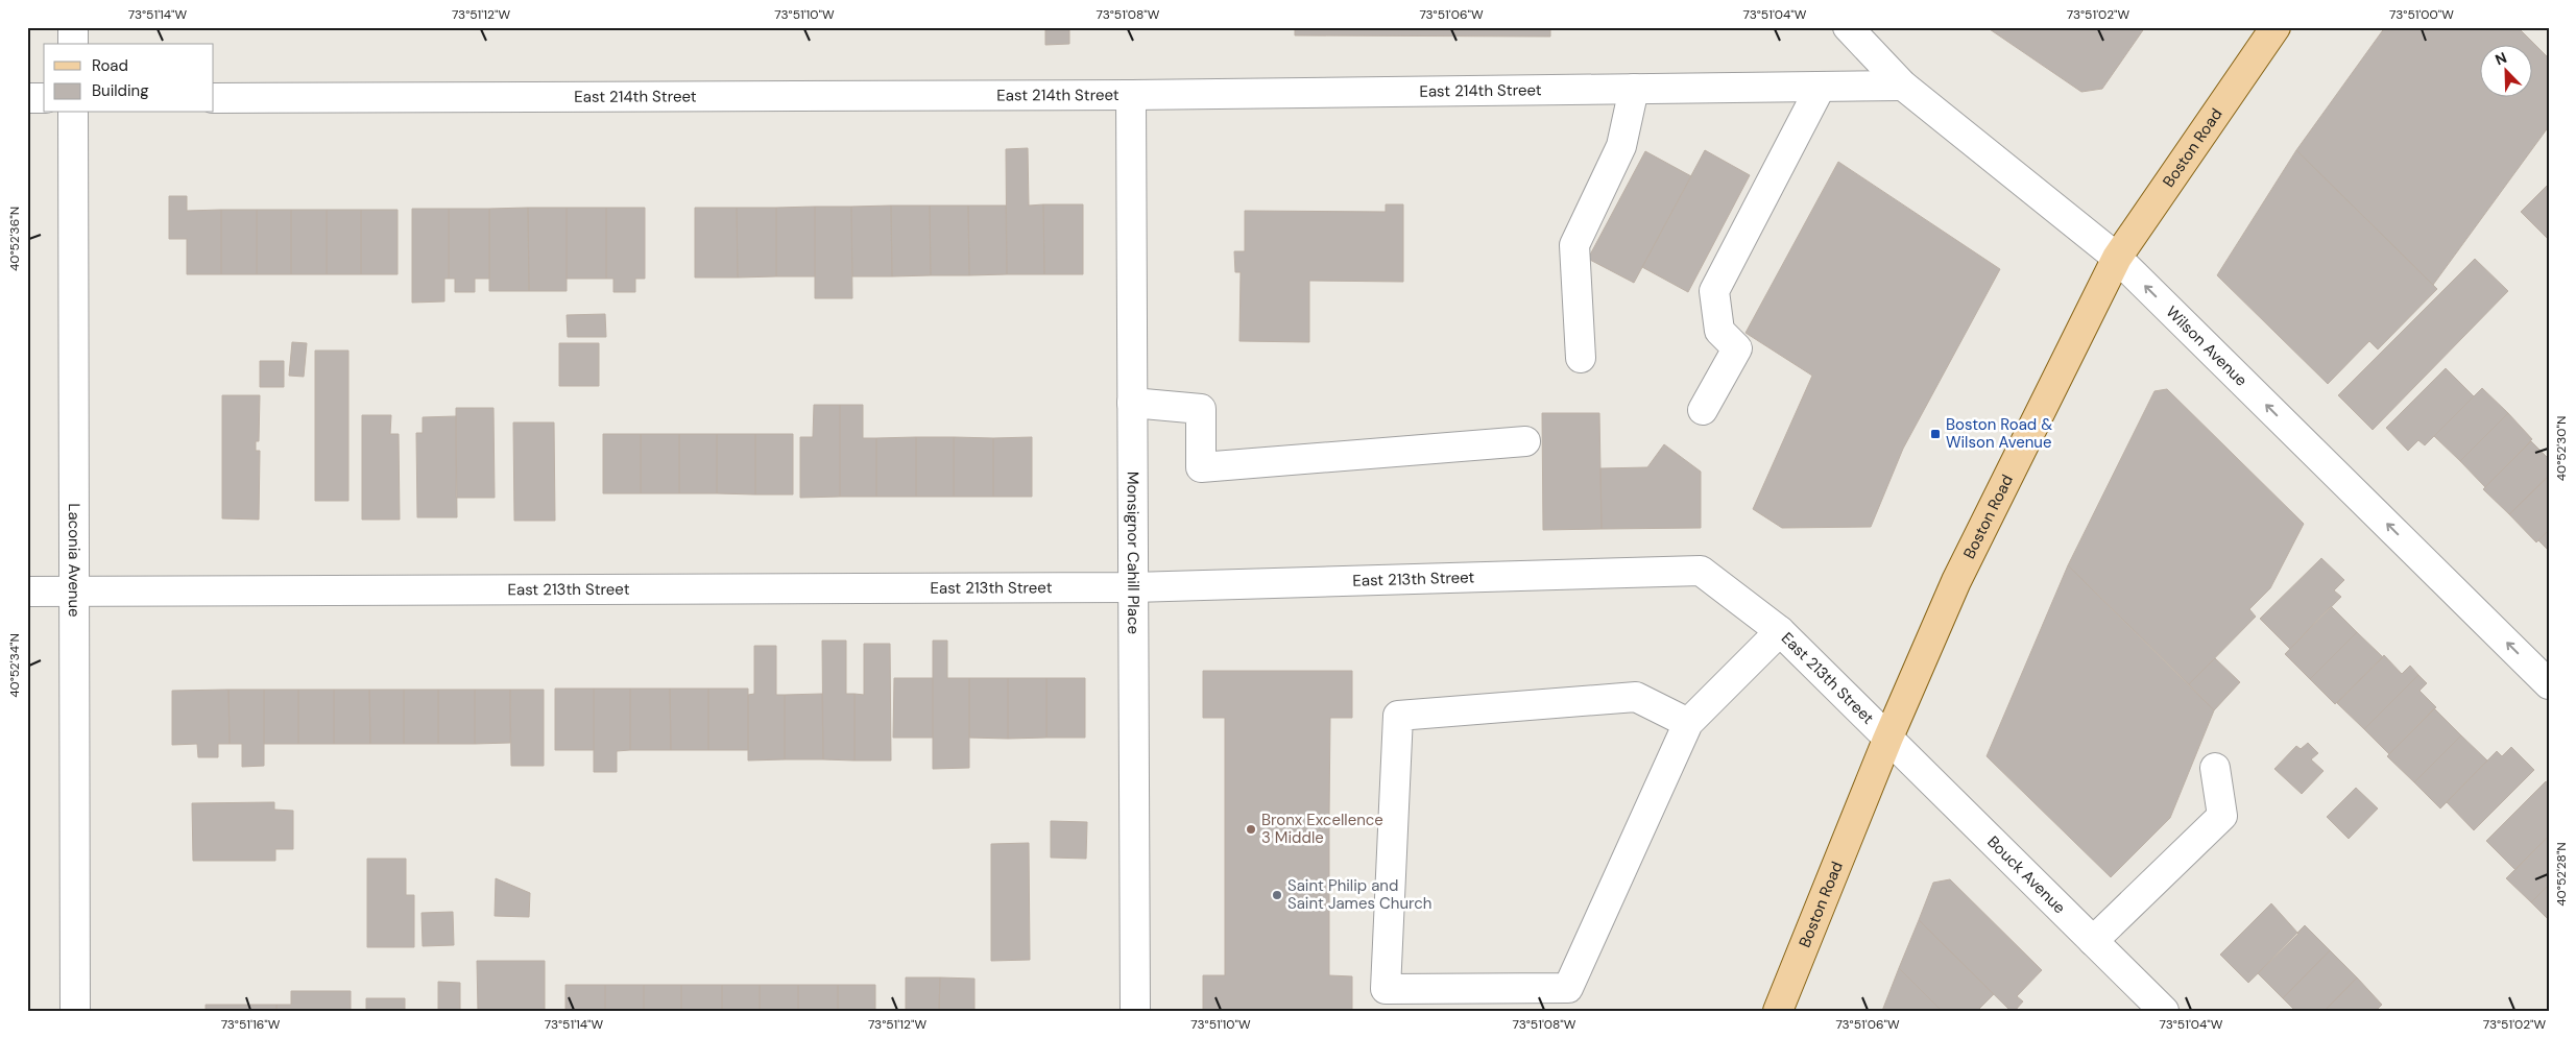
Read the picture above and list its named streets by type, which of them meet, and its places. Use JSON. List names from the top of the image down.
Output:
{
  "streets": {
    "main road": ["Boston Road"],
    "street": [
      "East 214th Street",
      "Wilson Avenue",
      "Monsignor Cahill Place",
      "Laconia Avenue",
      "East 213th Street",
      "Bouck Avenue"
    ]
  },
  "crossings": [
    ["East 214th Street", "Wilson Avenue"],
    ["East 214th Street", "Monsignor Cahill Place"],
    ["Boston Road", "Wilson Avenue"],
    ["Boston Road", "East 213th Street"],
    ["Boston Road", "Bouck Avenue"],
    ["Monsignor Cahill Place", "East 213th Street"],
    ["Laconia Avenue", "East 213th Street"],
    ["East 213th Street", "Bouck Avenue"]
  ],
  "one_way": ["Wilson Avenue"],
  "places": {
    "transit": ["Boston Road & Wilson Avenue"],
    "other": ["Bronx Excellence 3 Middle", "Saint Philip and Saint James Church"]
  },
  "legend": ["Road", "Building"],
  "north": "top left",
  "coordinates": [
    "73°51'14\"W",
    "73°51'12\"W",
    "73°51'10\"W",
    "73°51'08\"W",
    "73°51'06\"W",
    "73°51'04\"W",
    "73°51'02\"W",
    "73°51'00\"W",
    "40°52'36\"N",
    "40°52'30\"N",
    "40°52'34\"N",
    "40°52'28\"N",
    "73°51'16\"W"
  ]
}
